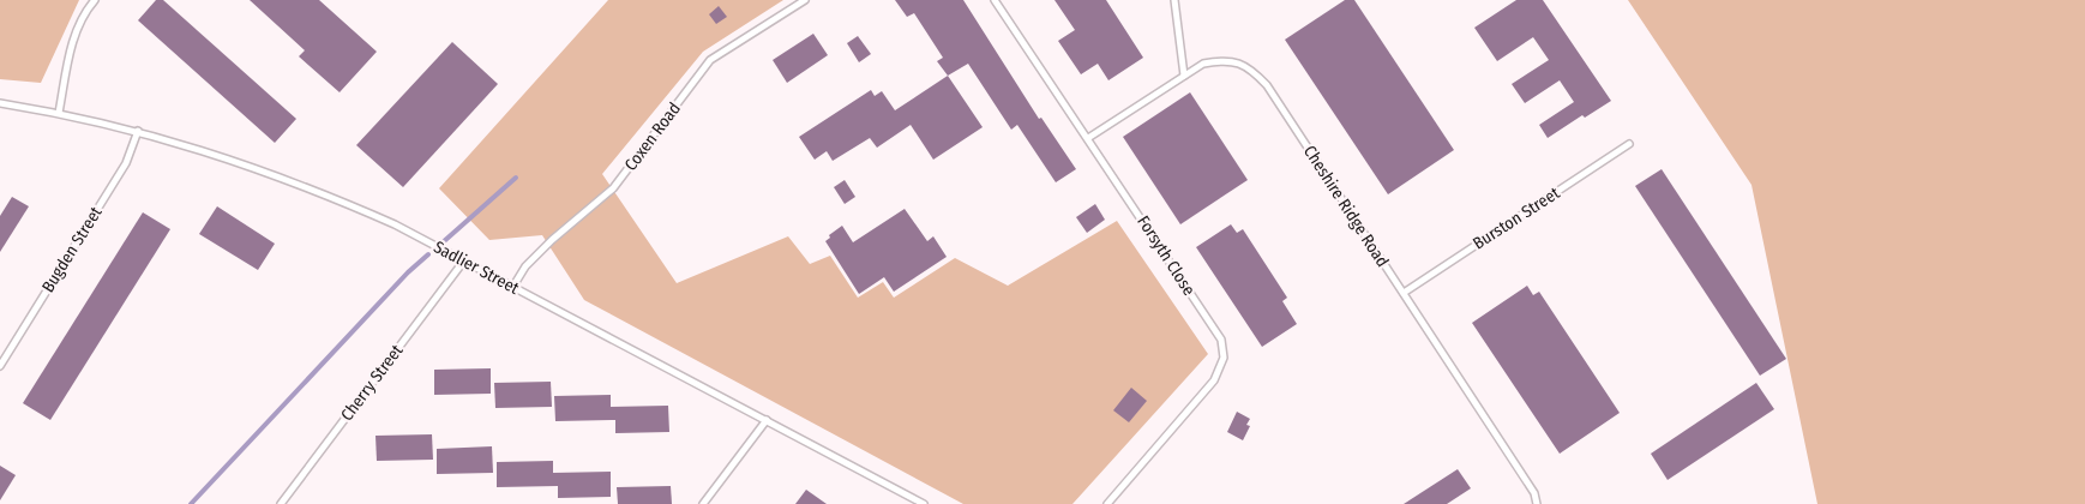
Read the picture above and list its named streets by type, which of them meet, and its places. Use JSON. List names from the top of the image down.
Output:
{
  "streets": {
    "lane": [
      "Coxen Road",
      "Cheshire Ridge Road",
      "Burston Street",
      "Bugden Street",
      "Forsyth Close",
      "Sadlier Street",
      "Cherry Street"
    ]
  },
  "crossings": [
    ["Coxen Road", "Sadlier Street"],
    ["Cheshire Ridge Road", "Burston Street"],
    ["Cheshire Ridge Road", "Forsyth Close"],
    ["Bugden Street", "Sadlier Street"],
    ["Sadlier Street", "Cherry Street"]
  ]
}
